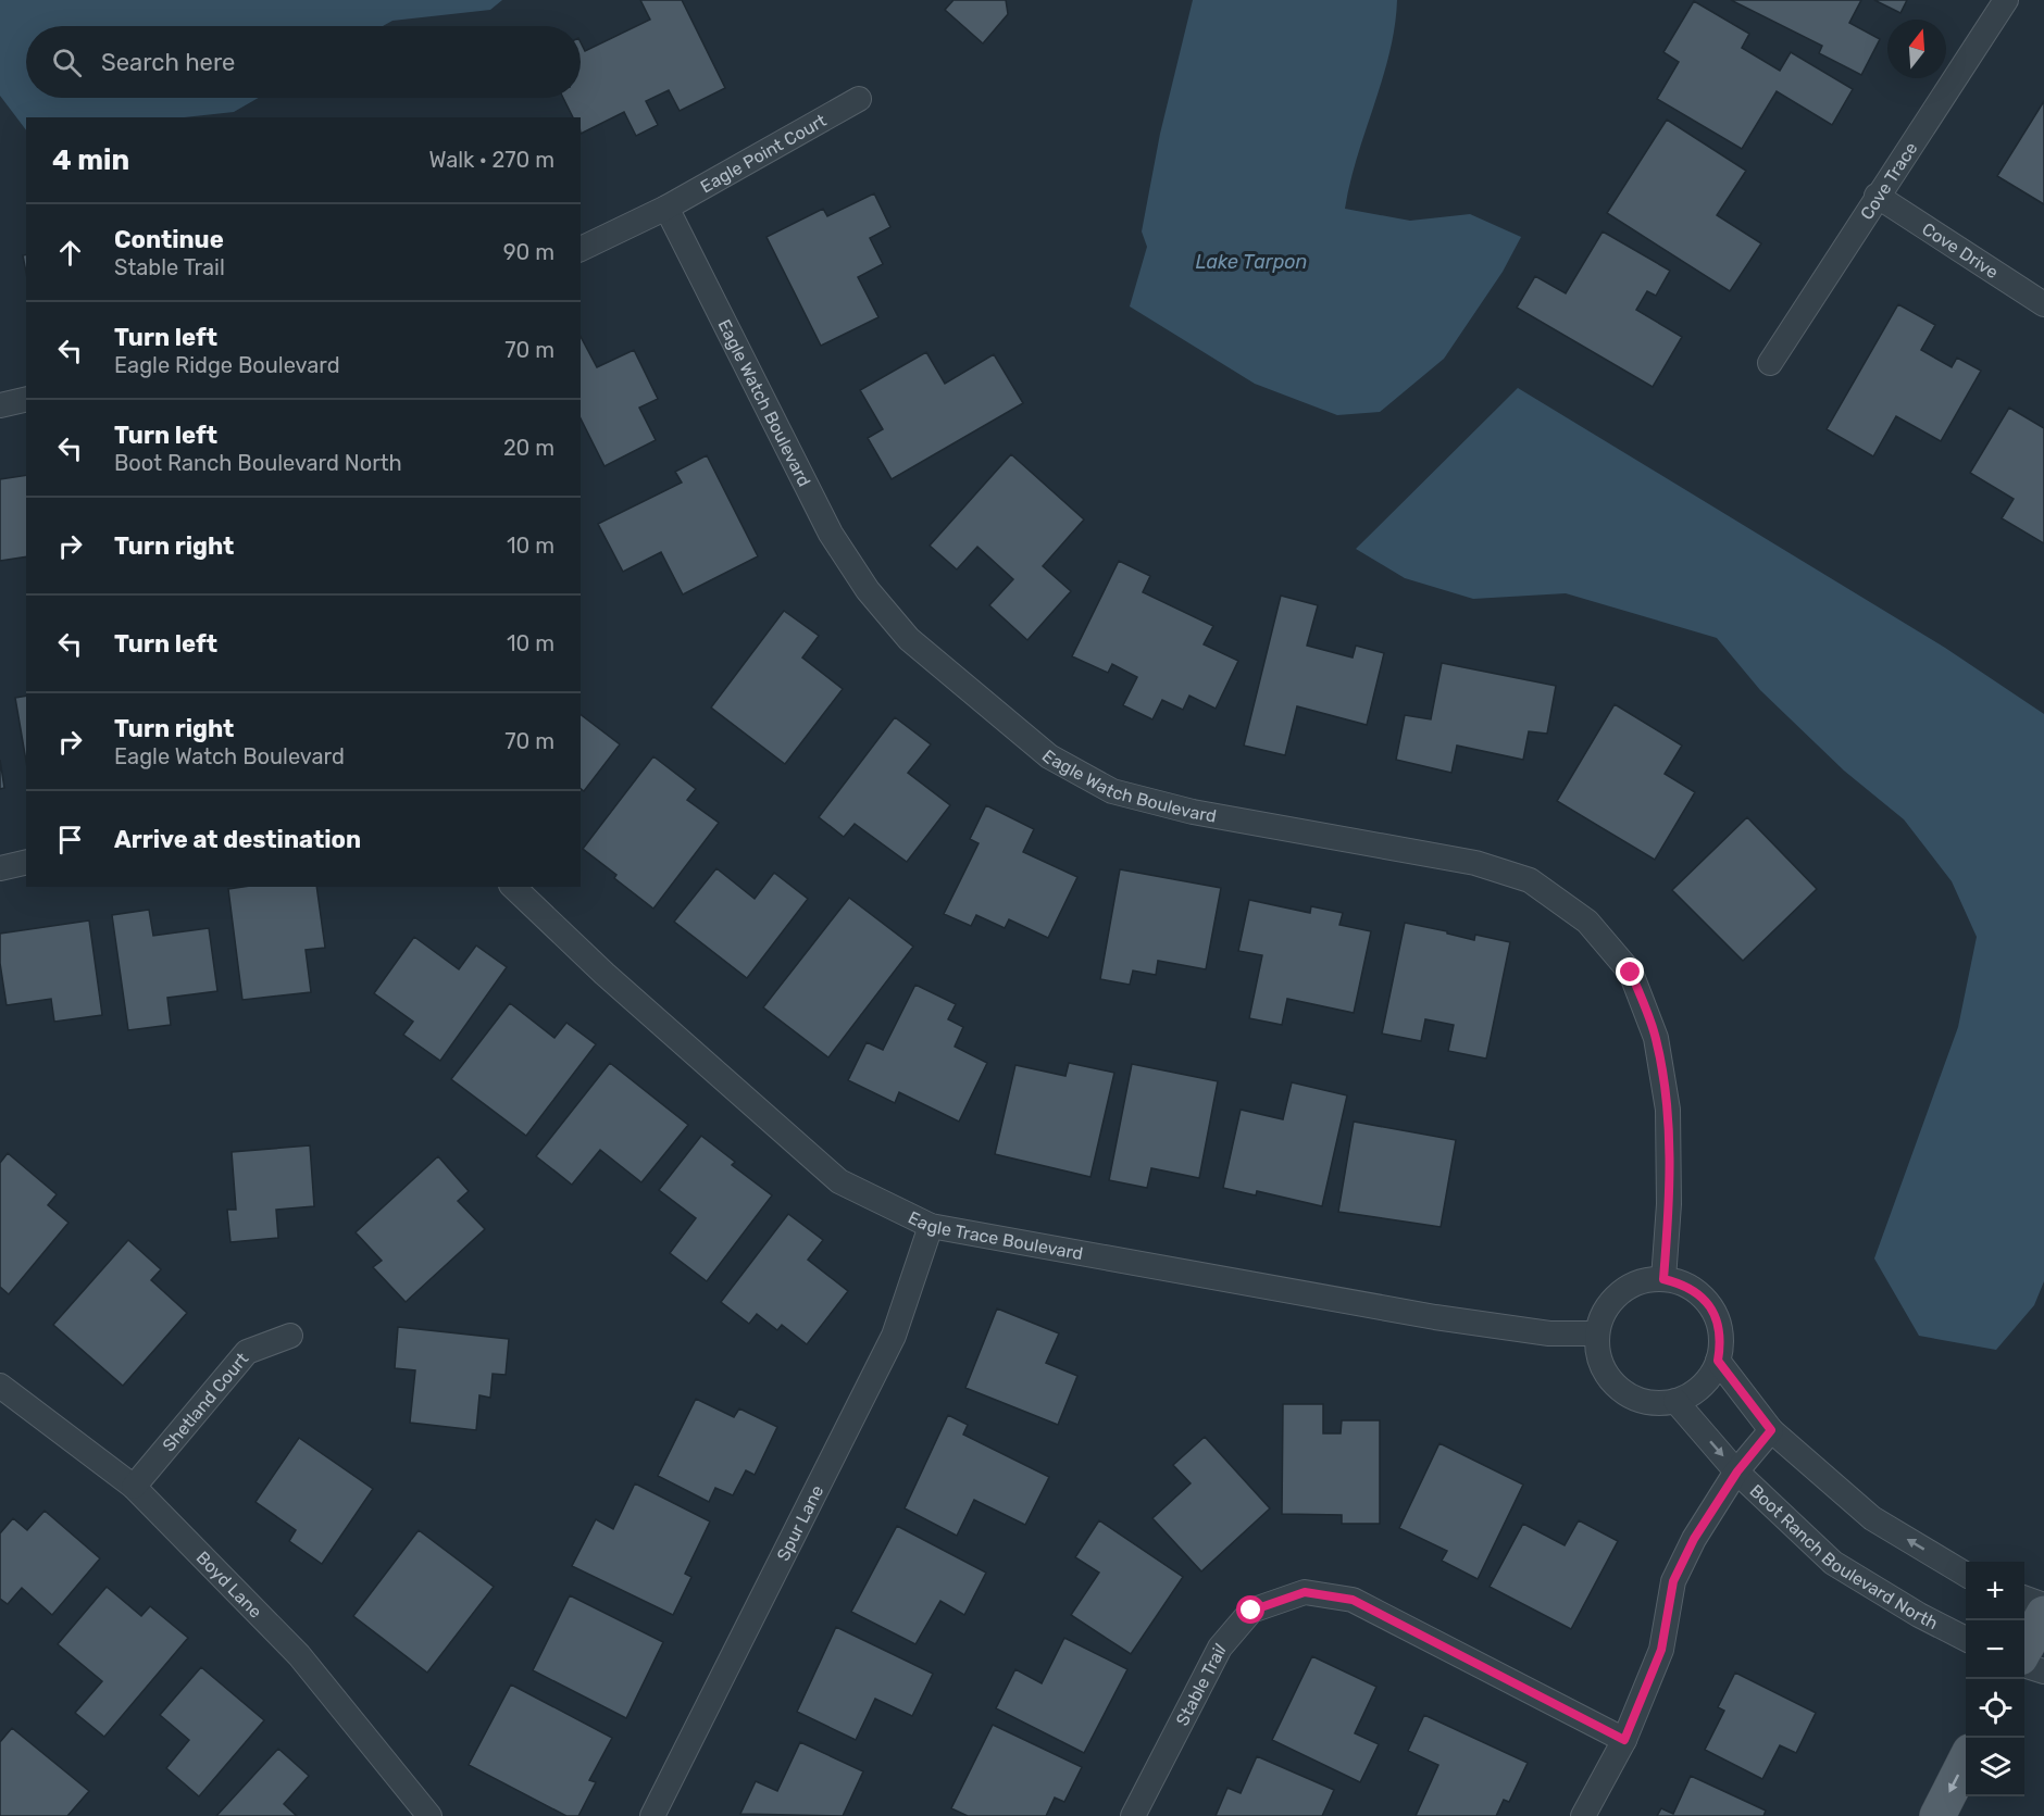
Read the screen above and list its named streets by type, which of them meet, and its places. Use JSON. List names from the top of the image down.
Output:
{
  "streets": {
    "street": [
      "Eagle Point Court",
      "Cove Trace",
      "Cove Drive",
      "Eagle Watch Boulevard",
      "Eagle Trace Boulevard",
      "Shetland Court",
      "Spur Lane",
      "Boot Ranch Boulevard North",
      "Boyd Lane",
      "Stable Trail"
    ]
  },
  "crossings": [
    ["Eagle Point Court", "Eagle Watch Boulevard"],
    ["Cove Trace", "Cove Drive"],
    ["Eagle Watch Boulevard", "Eagle Trace Boulevard"],
    ["Eagle Watch Boulevard", "Boot Ranch Boulevard North"],
    ["Eagle Trace Boulevard", "Spur Lane"],
    ["Eagle Trace Boulevard", "Boot Ranch Boulevard North"],
    ["Shetland Court", "Boyd Lane"]
  ],
  "water": ["Lake Tarpon"],
  "north": "top",
  "page": {
    "search": "Search here",
    "heading": ["4 min", "Walk · 270 m"],
    "list": [
      ["Continue", "Stable Trail", "90 m"],
      ["Turn left", "Eagle Ridge Boulevard", "70 m"],
      ["Turn left", "Boot Ranch Boulevard North", "20 m"],
      ["Turn right", "10 m"],
      ["Turn left", "10 m"],
      ["Turn right", "Eagle Watch Boulevard", "70 m"],
      "Arrive at destination"
    ],
    "map_buttons": ["+", "−"]
  }
}
